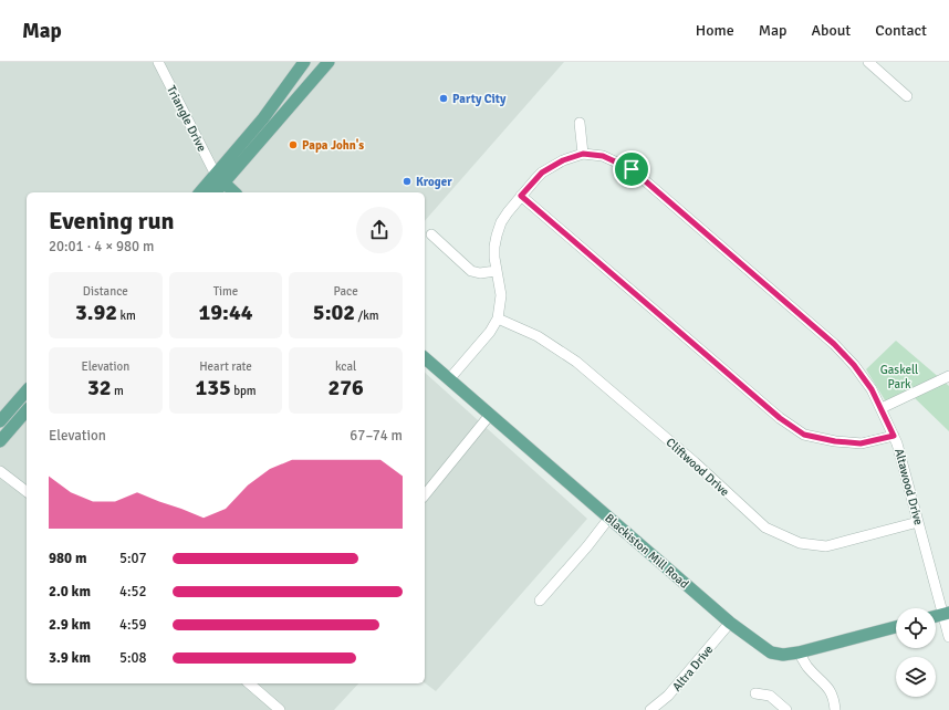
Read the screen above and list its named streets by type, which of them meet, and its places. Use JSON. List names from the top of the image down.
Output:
{
  "streets": {
    "main road": ["Blackiston Mill Road"],
    "street": [
      "Triangle Drive",
      "Cliftwood Drive",
      "Altawood Drive",
      "Altra Drive"
    ]
  },
  "crossings": [
    ["Cliftwood Drive", "Altawood Drive"],
    ["Altawood Drive", "Blackiston Mill Road"],
    ["Blackiston Mill Road", "Altra Drive"]
  ],
  "parks": ["Gaskell Park"],
  "places": ["Party City", "Papa John's", "Kroger"],
  "page": {
    "header": "Map",
    "nav": [
      "Home",
      "Map",
      "About",
      "Contact"
    ],
    "heading": ["Evening run", "20:01 · 4 × 980 m"],
    "stats": [
      ["Distance", "3.92 km"],
      ["Time", "19:44"],
      ["Pace", "5:02 /km"],
      ["Elevation", "32 m"],
      ["Heart rate", "135 bpm"],
      ["kcal", "276"]
    ],
    "chart": ["Elevation", "67–74 m"],
    "list": [
      {
        "name": "980 m",
        "note": "5:07"
      },
      {
        "name": "2.0 km",
        "note": "4:52"
      },
      {
        "name": "2.9 km",
        "note": "4:59"
      },
      {
        "name": "3.9 km",
        "note": "5:08"
      }
    ]
  }
}
